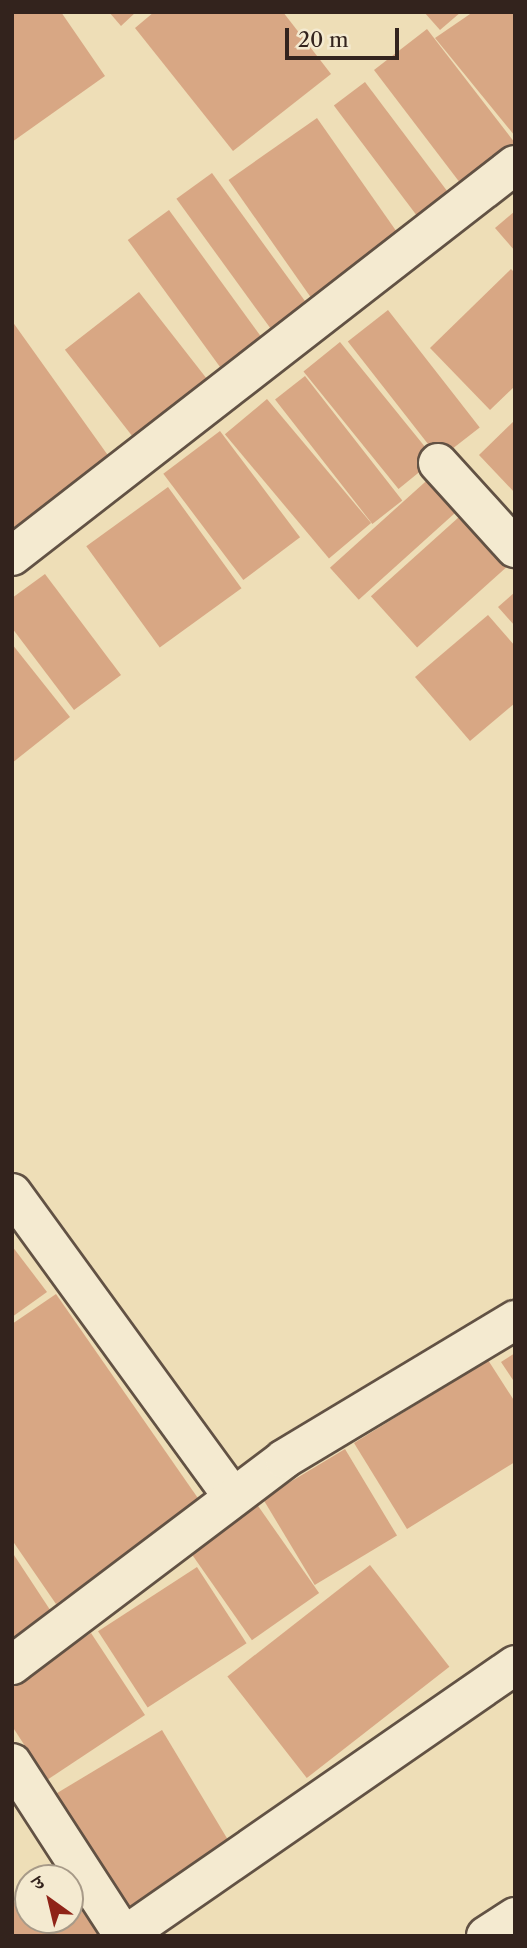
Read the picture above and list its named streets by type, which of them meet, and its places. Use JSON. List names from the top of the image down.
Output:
{
  "scale_bar": "20 m",
  "north": "top left"
}
